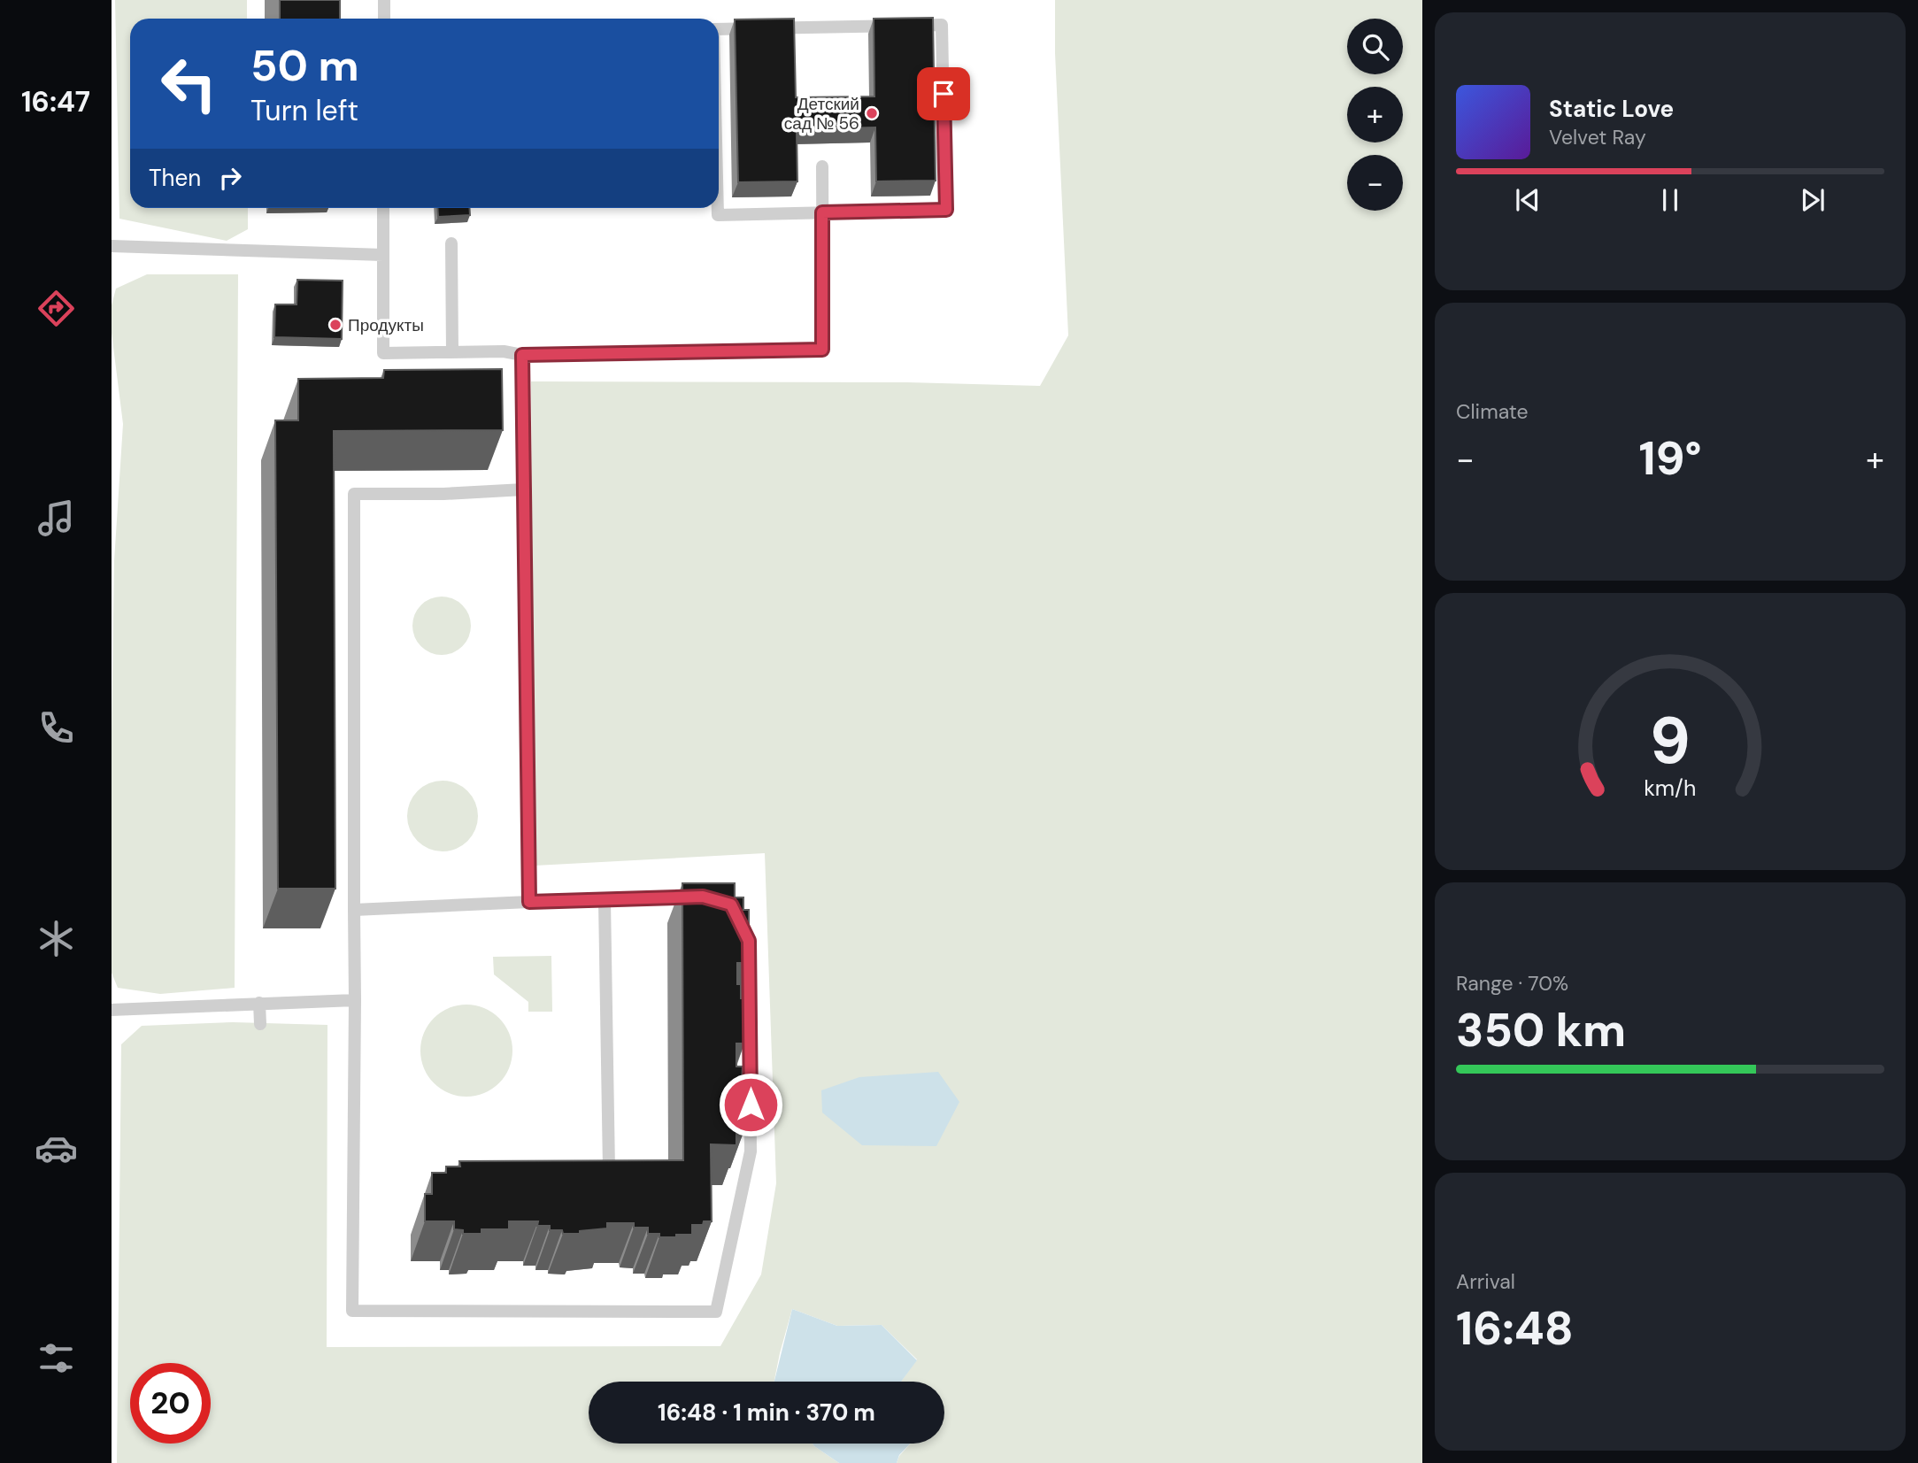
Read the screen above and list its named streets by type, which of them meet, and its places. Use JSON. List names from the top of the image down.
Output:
{
  "places": ["Детский сад № 56", "Продукты"],
  "page": {
    "tabs": "16:47",
    "map_buttons": ["+", "−"],
    "turn": ["50 m", "Turn left"],
    "song": ["Static Love", "Velvet Ray"],
    "then": "Then",
    "tile": [
      "Climate",
      ["Range · 70%", "350 km"],
      ["Arrival", "16:48"]
    ],
    "heat": ["−", "19°", "+"],
    "limit": "20",
    "trip": "16:48 · 1 min · 370 m",
    "gauge": ["9", "km/h"]
  }
}
